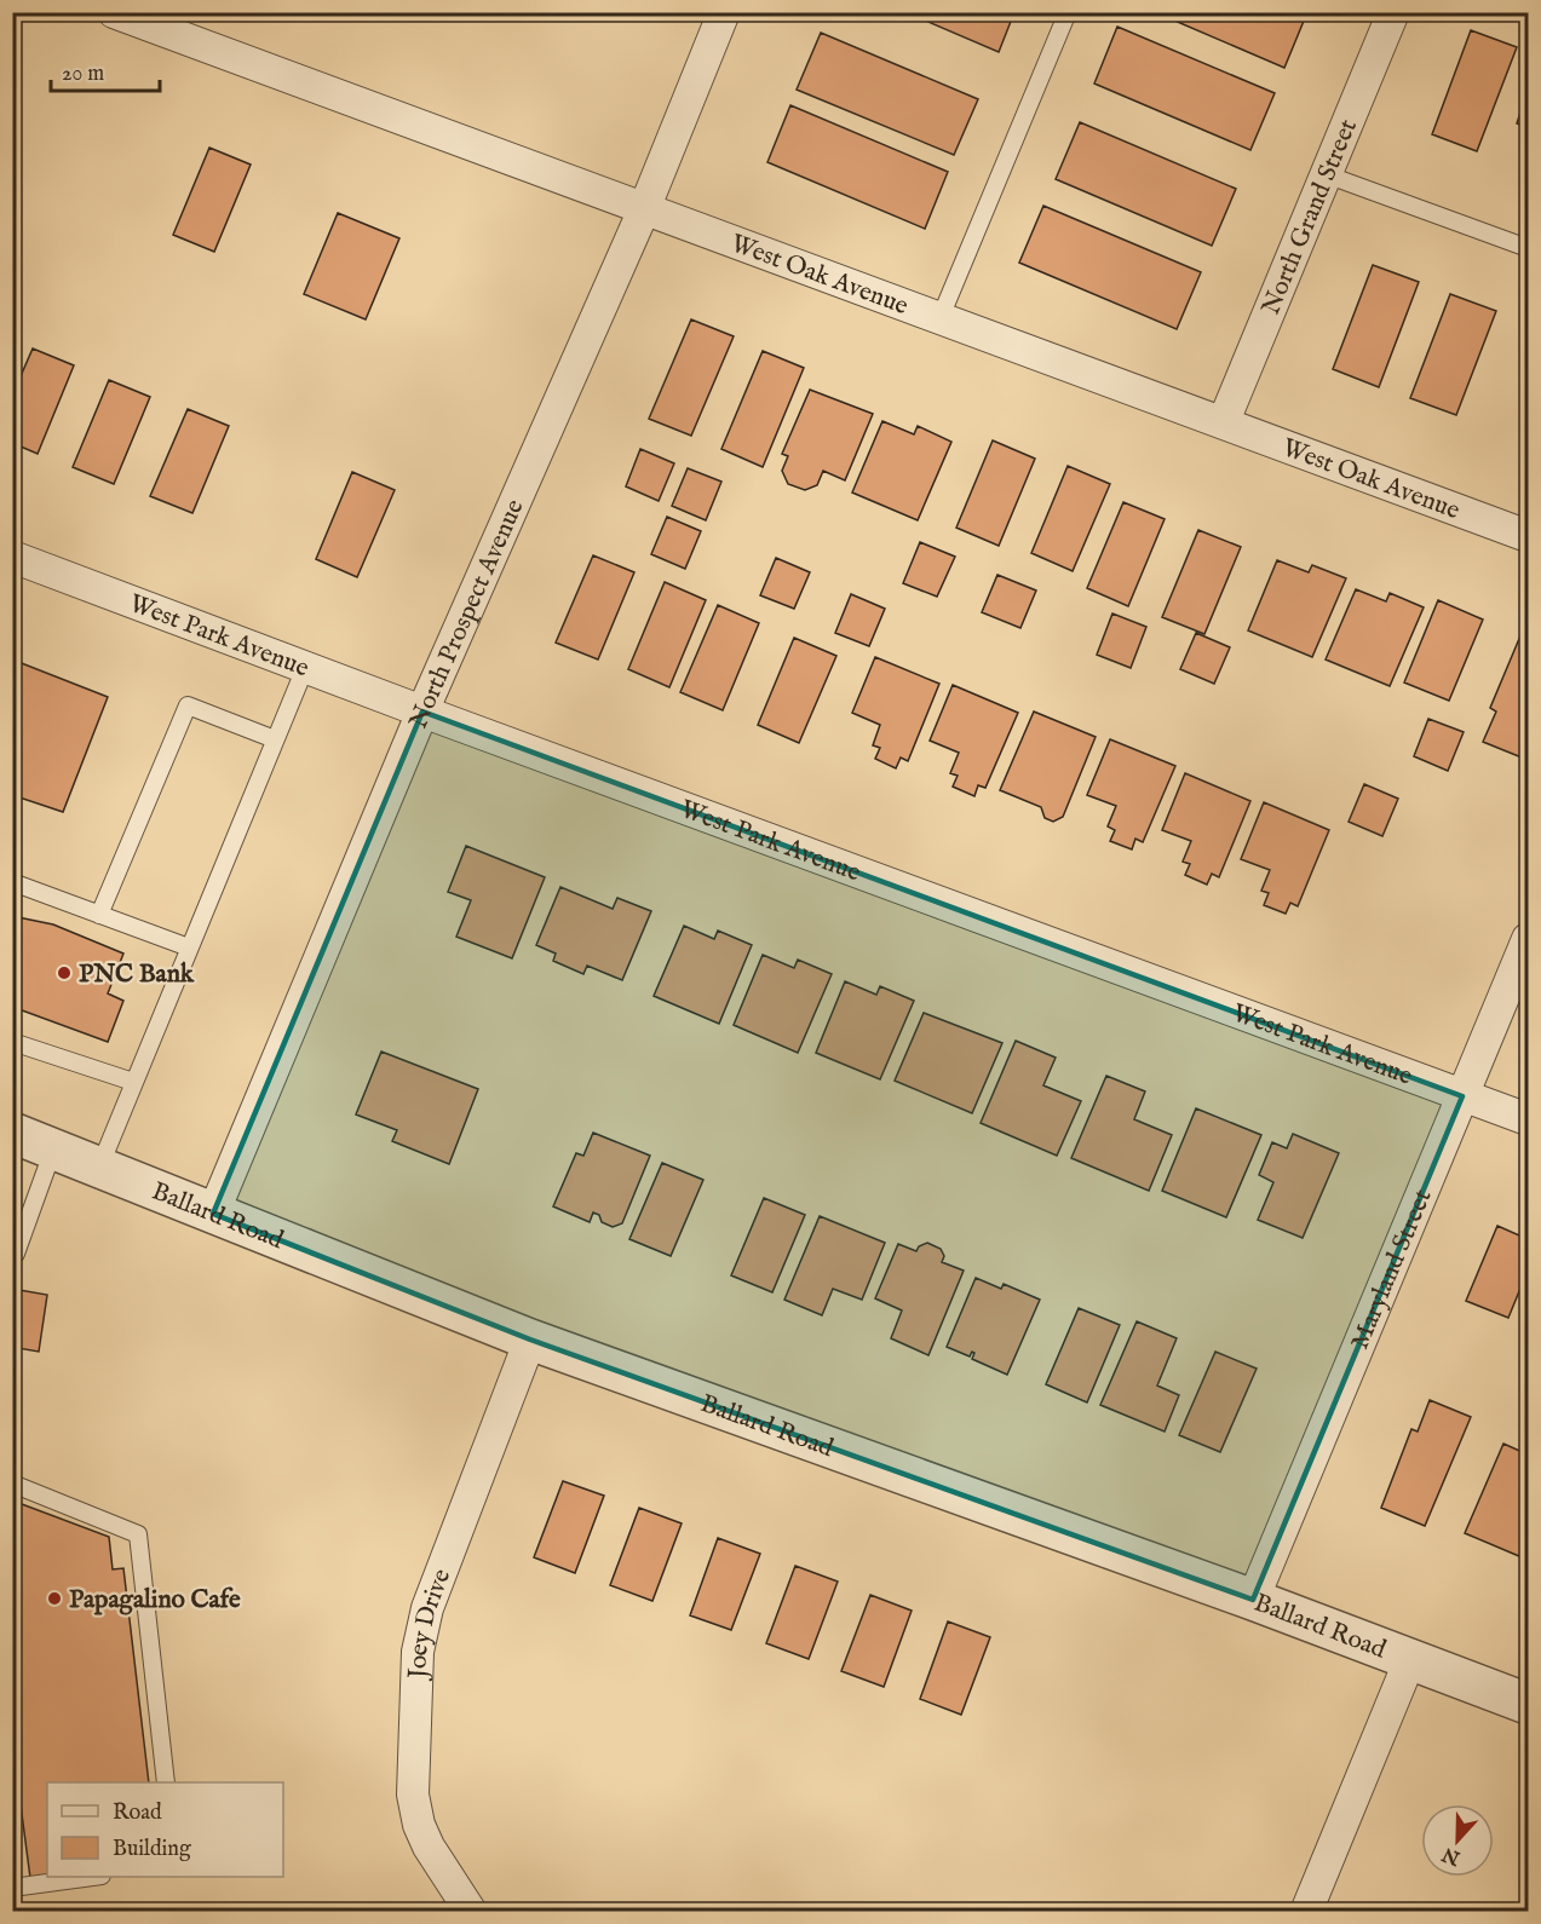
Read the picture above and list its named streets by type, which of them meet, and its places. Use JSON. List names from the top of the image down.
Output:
{
  "streets": {
    "street": [
      "North Grand Street",
      "West Oak Avenue",
      "North Prospect Avenue",
      "West Park Avenue",
      "Ballard Road",
      "Maryland Street",
      "Joey Drive"
    ]
  },
  "crossings": [
    ["North Grand Street", "West Oak Avenue"],
    ["West Oak Avenue", "North Prospect Avenue"],
    ["North Prospect Avenue", "West Park Avenue"],
    ["North Prospect Avenue", "Ballard Road"],
    ["West Park Avenue", "Maryland Street"],
    ["Ballard Road", "Maryland Street"],
    ["Ballard Road", "Joey Drive"]
  ],
  "places": ["PNC Bank", "Papagalino Cafe"],
  "legend": ["Road", "Building"],
  "scale_bar": "20 m",
  "north": "bottom"
}
